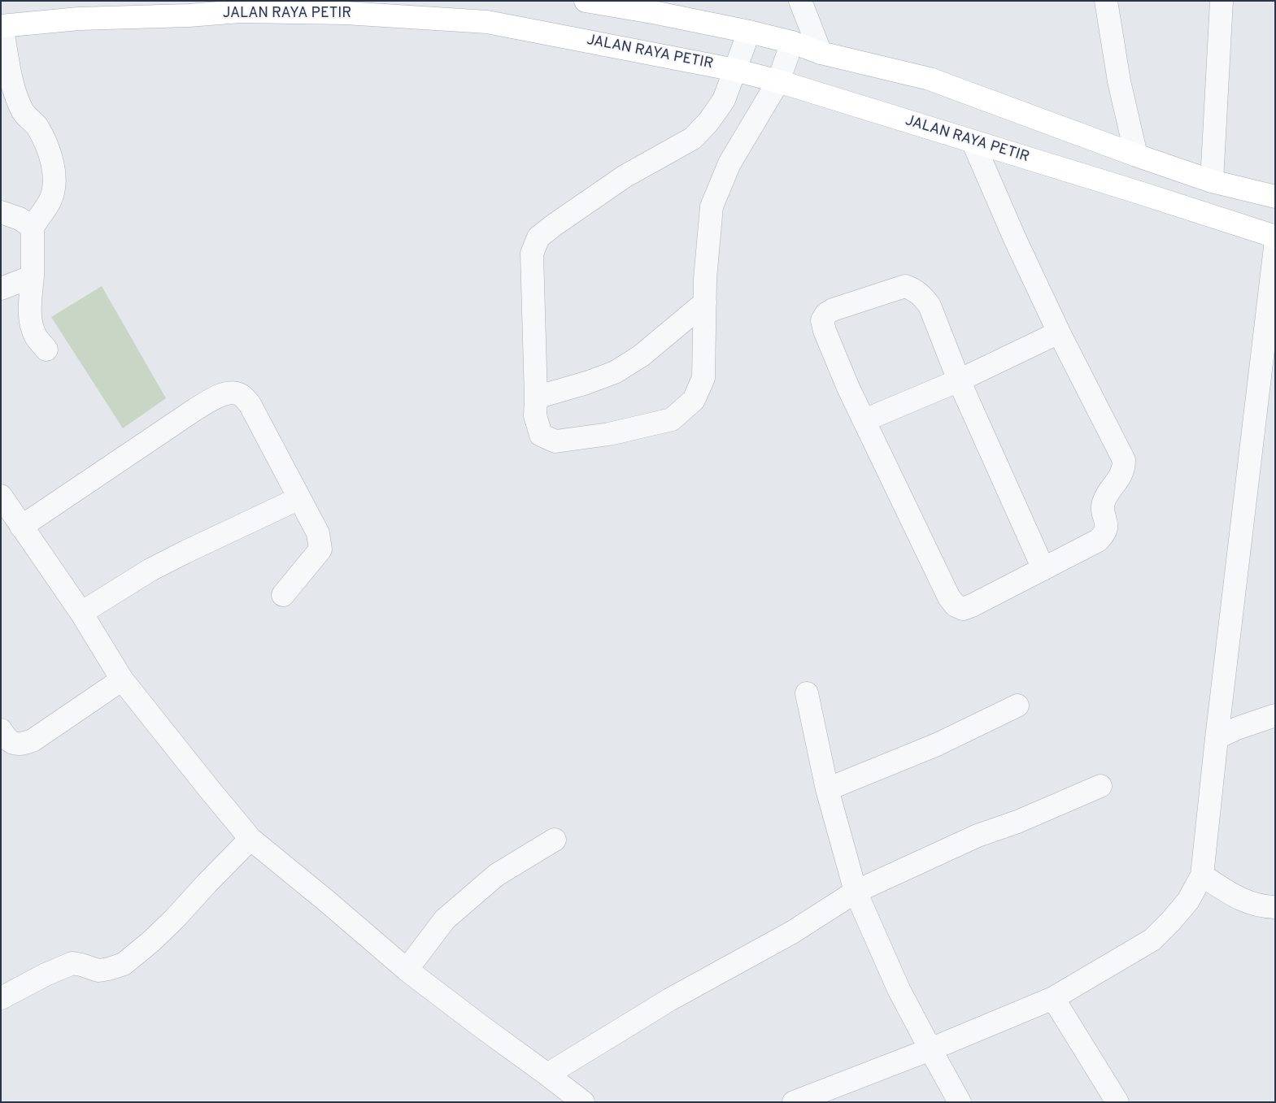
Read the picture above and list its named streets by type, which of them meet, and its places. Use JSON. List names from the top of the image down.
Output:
{
  "streets": {
    "main road": ["JALAN RAYA PETIR"]
  }
}
